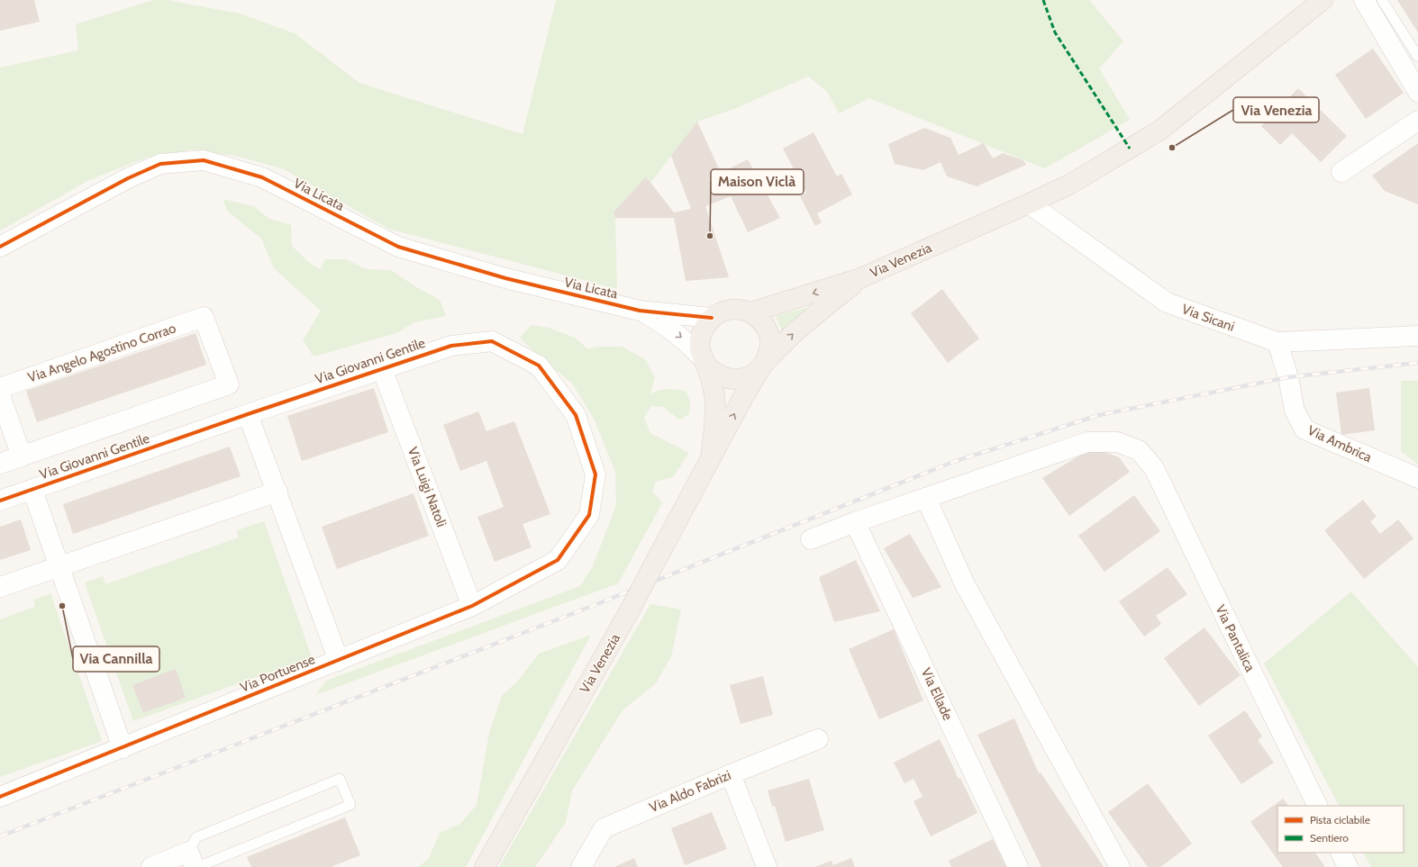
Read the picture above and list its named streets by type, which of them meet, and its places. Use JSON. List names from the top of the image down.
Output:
{
  "streets": {
    "main road": ["Via Venezia"],
    "street": [
      "Via Licata",
      "Via Sicani",
      "Via Angelo Agostino Corrao",
      "Via Giovanni Gentile",
      "Via Ambrica",
      "Via Luigi Natoli",
      "Via Pantalica",
      "Via Portuense",
      "Via Ellade",
      "Via Aldo Fabrizi"
    ]
  },
  "crossings": [
    ["Via Venezia", "Via Sicani"],
    ["Via Sicani", "Via Ambrica"],
    ["Via Giovanni Gentile", "Via Luigi Natoli"],
    ["Via Giovanni Gentile", "Via Portuense"],
    ["Via Luigi Natoli", "Via Portuense"],
    ["Via Pantalica", "Via Ellade"]
  ],
  "places": ["Via Venezia", "Maison Viclà", "Via Cannilla"],
  "legend": ["Pista ciclabile", "Sentiero"]
}
